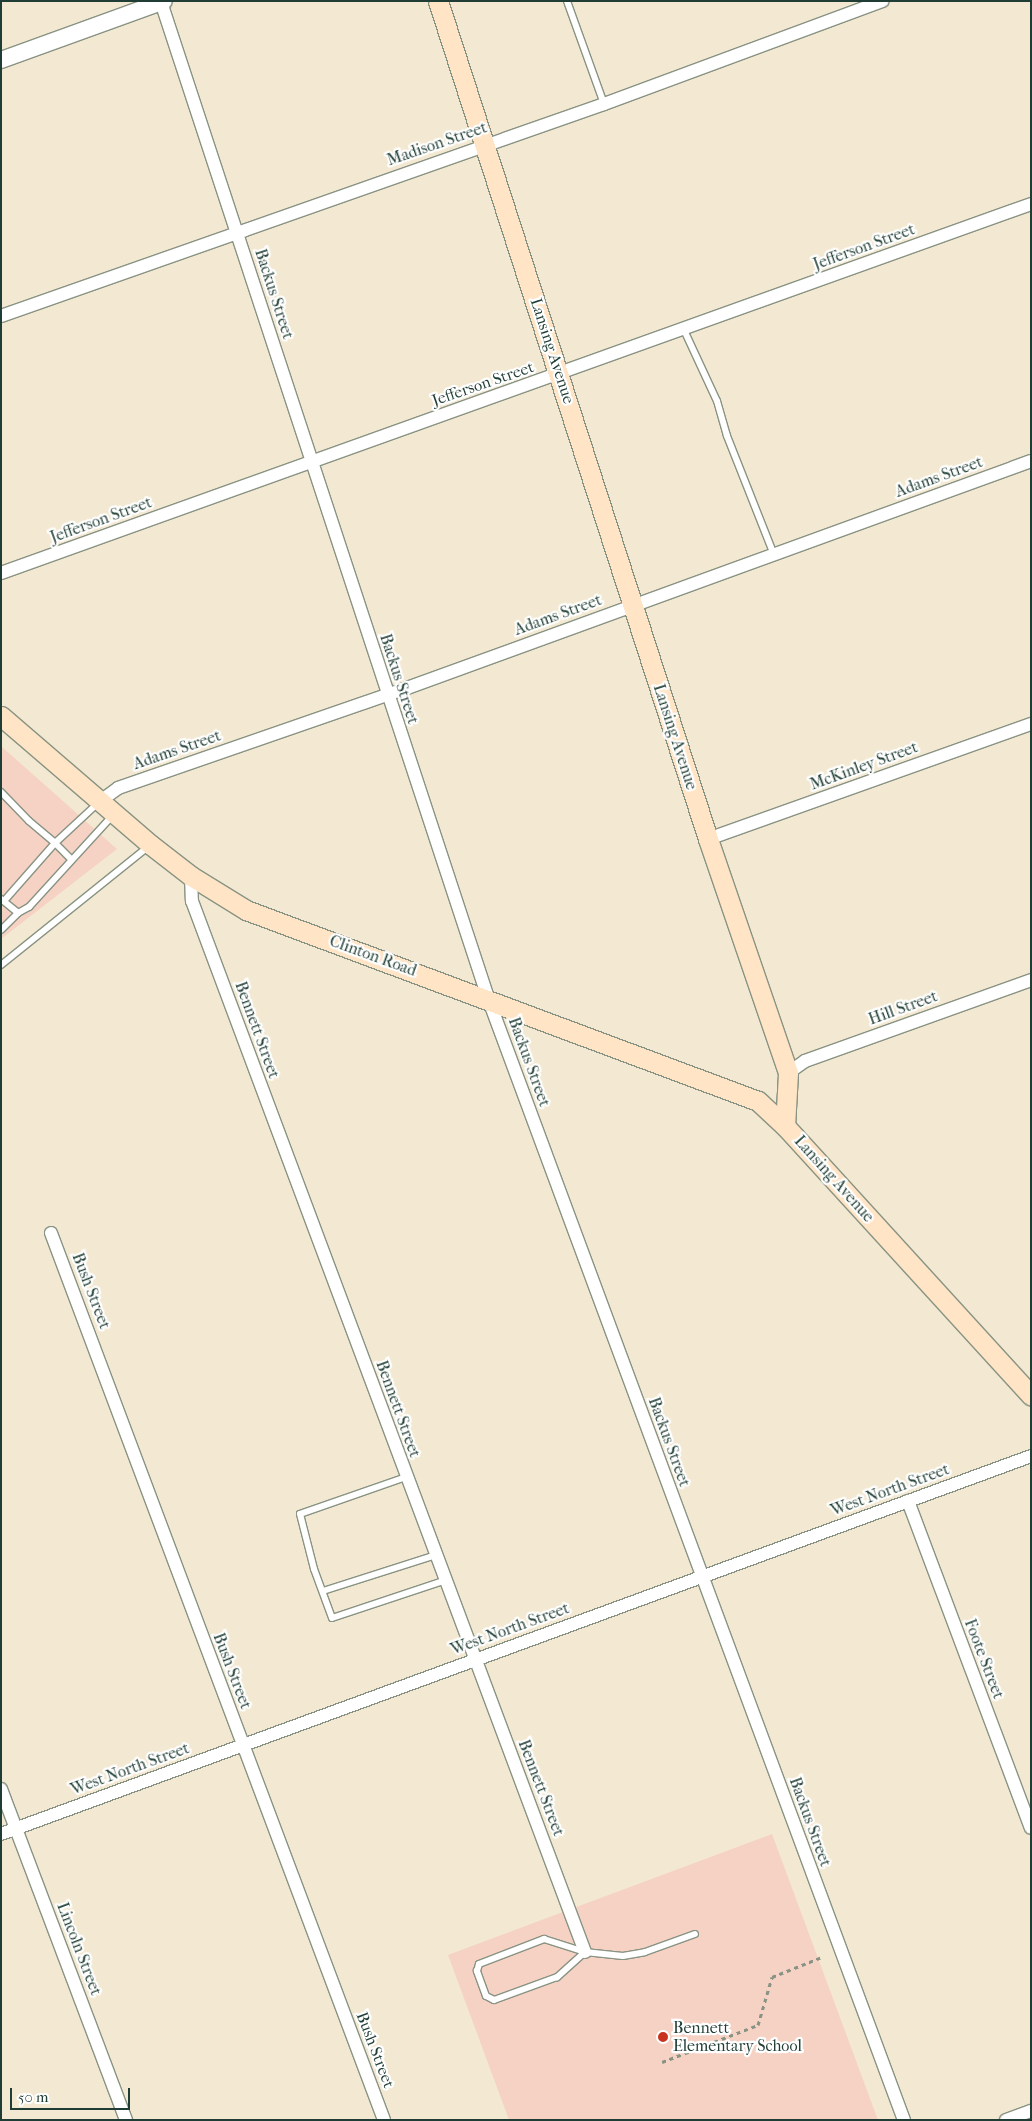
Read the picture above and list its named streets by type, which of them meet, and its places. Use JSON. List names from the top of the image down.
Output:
{
  "streets": {
    "main road": ["Lansing Avenue", "Clinton Road"],
    "street": [
      "Madison Street",
      "Jefferson Street",
      "Backus Street",
      "Adams Street",
      "McKinley Street",
      "Hill Street",
      "Bennett Street",
      "Bush Street",
      "West North Street",
      "Foote Street",
      "Lincoln Street"
    ]
  },
  "crossings": [
    ["Madison Street", "Backus Street"],
    ["Madison Street", "Lansing Avenue"],
    ["Jefferson Street", "Backus Street"],
    ["Jefferson Street", "Lansing Avenue"],
    ["Backus Street", "Adams Street"],
    ["Backus Street", "Clinton Road"],
    ["Backus Street", "West North Street"],
    ["Lansing Avenue", "Adams Street"],
    ["Lansing Avenue", "McKinley Street"],
    ["Lansing Avenue", "Clinton Road"],
    ["Lansing Avenue", "Hill Street"],
    ["Adams Street", "Clinton Road"],
    ["Clinton Road", "Bennett Street"],
    ["Bennett Street", "West North Street"],
    ["Bush Street", "West North Street"],
    ["West North Street", "Foote Street"],
    ["West North Street", "Lincoln Street"]
  ],
  "places": ["Bennett Elementary School"],
  "scale_bar": "50 m"
}
